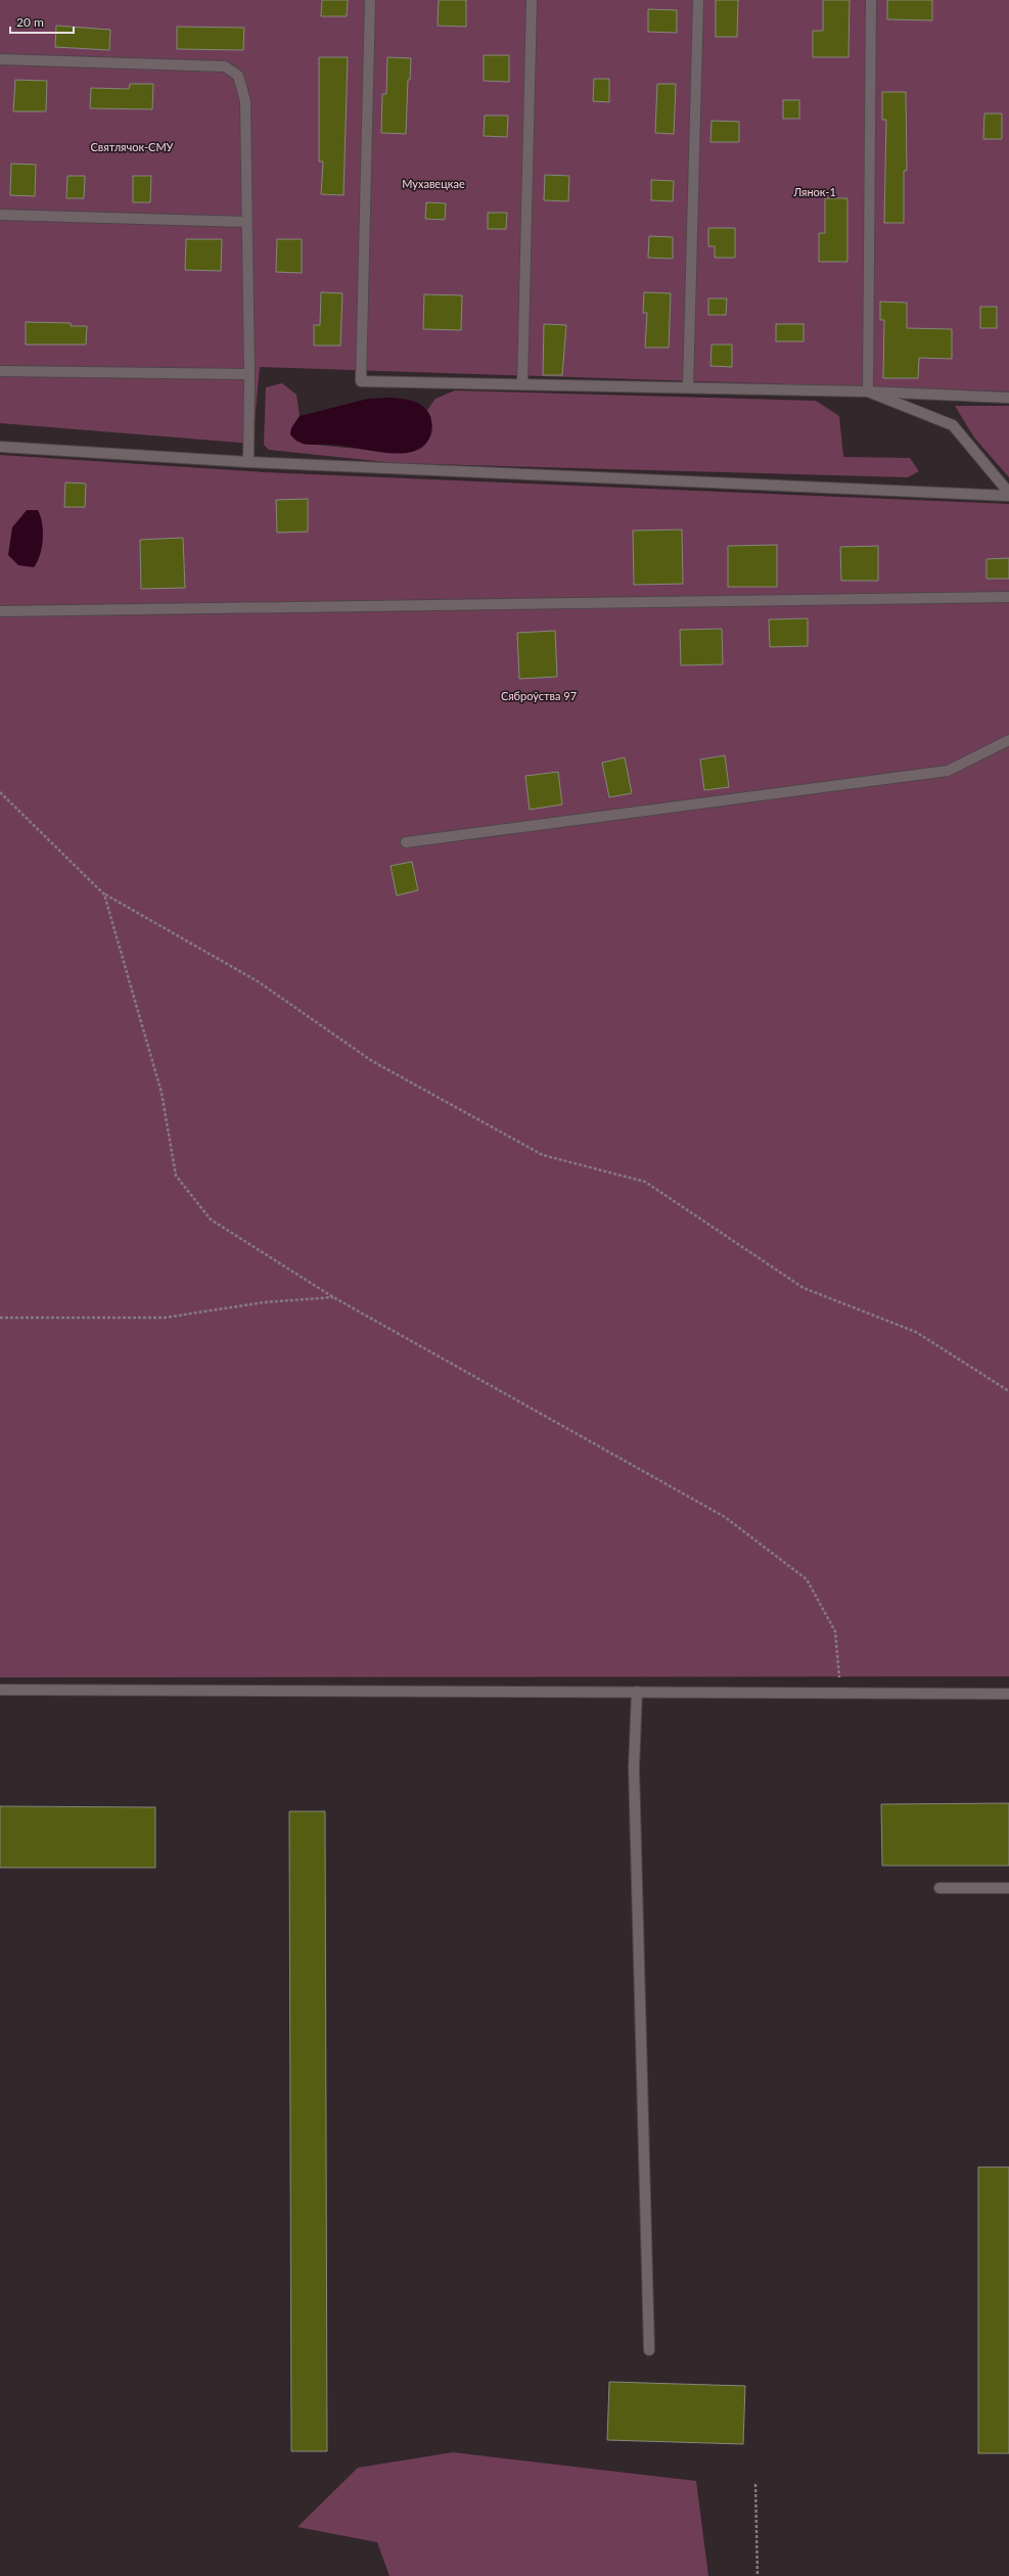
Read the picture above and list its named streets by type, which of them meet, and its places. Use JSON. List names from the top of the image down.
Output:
{
  "parks": [
    "Святлячок-СМУ",
    "Мухавецкае",
    "Лянок-1",
    "Сяброўства 97"
  ],
  "scale_bar": "20 m"
}
